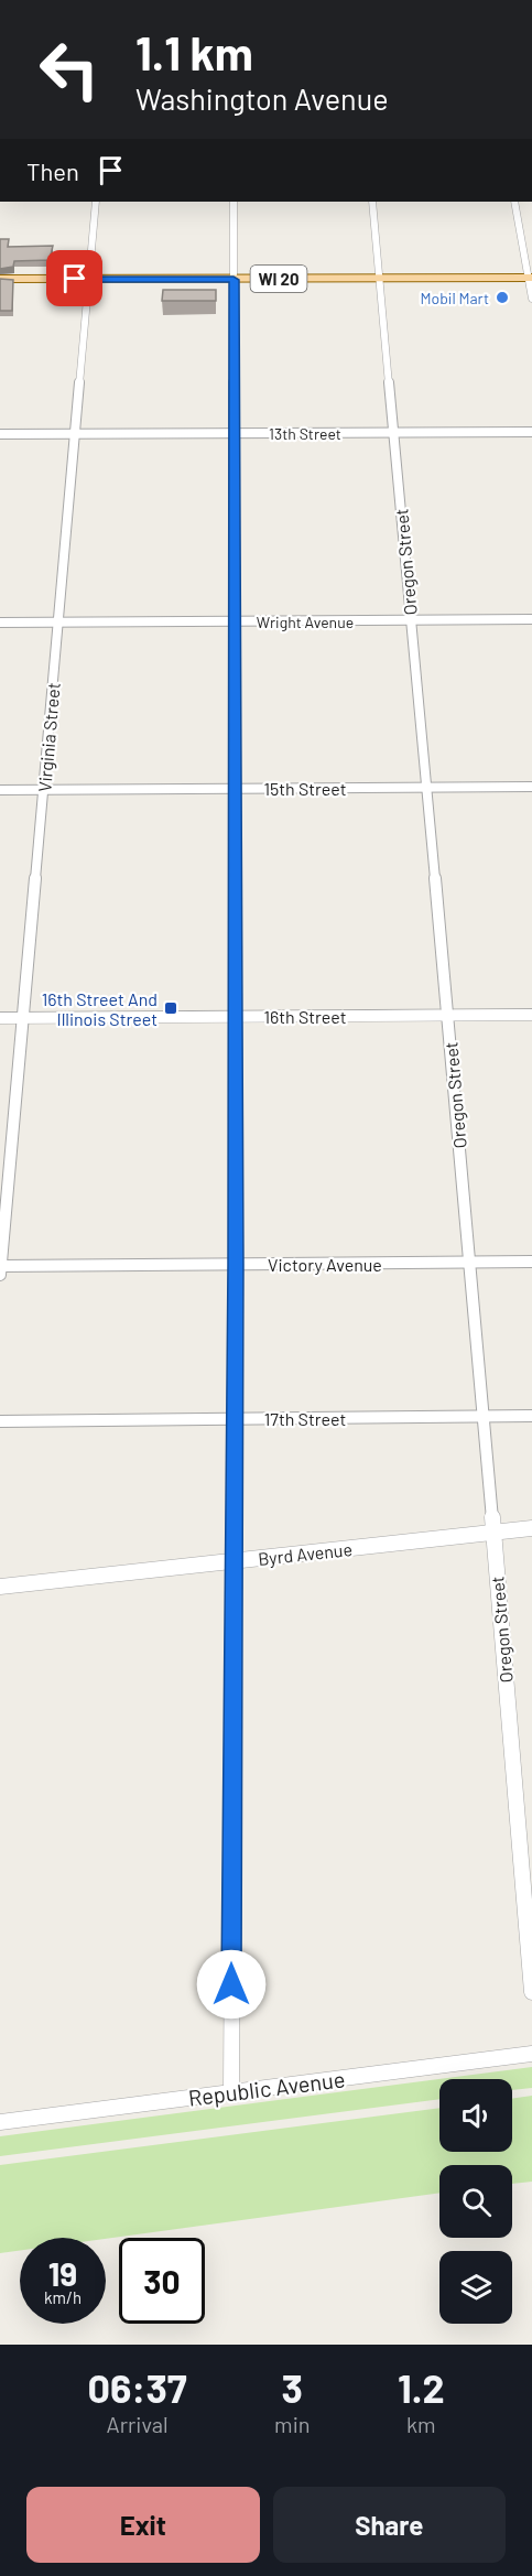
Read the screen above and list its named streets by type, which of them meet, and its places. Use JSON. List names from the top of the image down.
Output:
{
  "streets": {
    "main road": ["WI 20"],
    "street": [
      "13th Street",
      "Oregon Street",
      "Wright Avenue",
      "Virginia Street",
      "15th Street",
      "16th Street",
      "Victory Avenue",
      "17th Street",
      "Byrd Avenue",
      "Republic Avenue"
    ]
  },
  "crossings": [
    ["WI 20", "Oregon Street"],
    ["WI 20", "Virginia Street"],
    ["13th Street", "Oregon Street"],
    ["13th Street", "Virginia Street"],
    ["Oregon Street", "Wright Avenue"],
    ["Oregon Street", "15th Street"],
    ["Oregon Street", "16th Street"],
    ["Oregon Street", "Victory Avenue"],
    ["Oregon Street", "17th Street"],
    ["Oregon Street", "Byrd Avenue"],
    ["Wright Avenue", "Virginia Street"],
    ["Virginia Street", "15th Street"],
    ["Virginia Street", "16th Street"],
    ["Virginia Street", "Victory Avenue"]
  ],
  "places": {
    "other": ["Mobil Mart"],
    "transit": ["16th Street And Illinois Street"]
  },
  "page": {
    "turn": ["1.1 km", "Washington Avenue"],
    "then": "Then",
    "speed": "19 km/h",
    "limit": "30",
    "eta": [
      "06:37",
      "Arrival",
      "3",
      "min",
      "1.2",
      "km"
    ],
    "buttons": ["Exit", "Share"]
  }
}
